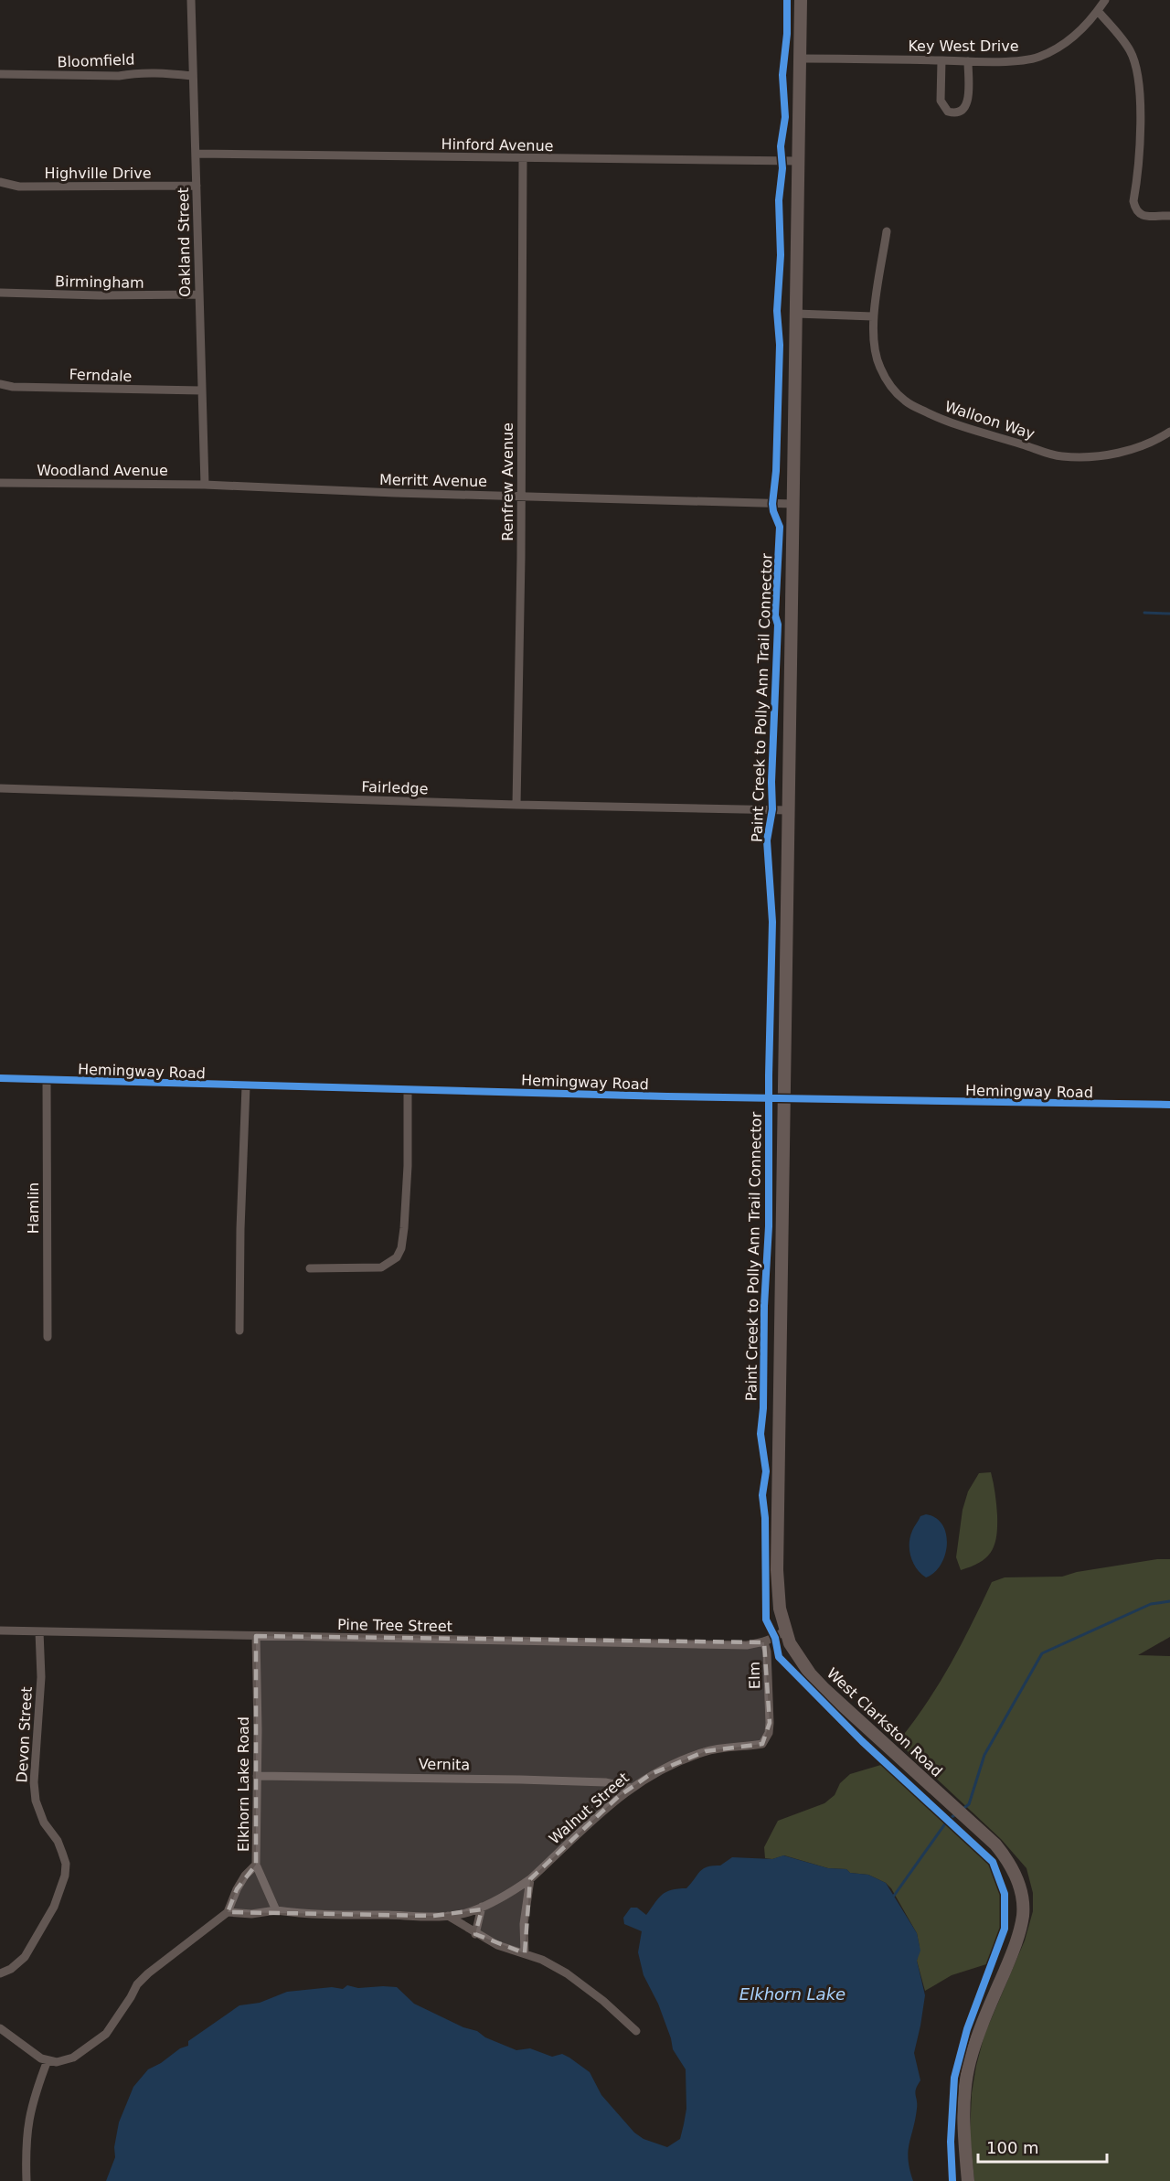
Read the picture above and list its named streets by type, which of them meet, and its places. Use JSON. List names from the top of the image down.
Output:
{
  "streets": {
    "main road": ["West Clarkston Road"],
    "street": [
      "Key West Drive",
      "Bloomfield",
      "Hinford Avenue",
      "Highville Drive",
      "Oakland Street",
      "Birmingham",
      "Ferndale",
      "Walloon Way",
      "Woodland Avenue",
      "Merritt Avenue",
      "Renfrew Avenue",
      "Fairledge",
      "Hemingway Road",
      "Hamlin",
      "Pine Tree Street",
      "Elm",
      "Devon Street",
      "Vernita",
      "Elkhorn Lake Road",
      "Walnut Street"
    ],
    "cycle path": ["Paint Creek to Polly Ann Trail Connector"]
  },
  "crossings": [
    ["Key West Drive", "West Clarkston Road"],
    ["Bloomfield", "Oakland Street"],
    ["Hinford Avenue", "Oakland Street"],
    ["Hinford Avenue", "Renfrew Avenue"],
    ["Hinford Avenue", "West Clarkston Road"],
    ["Highville Drive", "Oakland Street"],
    ["Oakland Street", "Birmingham"],
    ["Oakland Street", "Ferndale"],
    ["Oakland Street", "Woodland Avenue"],
    ["Oakland Street", "Merritt Avenue"],
    ["Woodland Avenue", "Merritt Avenue"],
    ["Merritt Avenue", "Renfrew Avenue"],
    ["Merritt Avenue", "West Clarkston Road"],
    ["Renfrew Avenue", "Fairledge"],
    ["Fairledge", "West Clarkston Road"],
    ["Hemingway Road", "Hamlin"],
    ["Hemingway Road", "West Clarkston Road"],
    ["Pine Tree Street", "Elm"],
    ["Pine Tree Street", "West Clarkston Road"],
    ["Pine Tree Street", "Devon Street"],
    ["Pine Tree Street", "Elkhorn Lake Road"],
    ["Elm", "Walnut Street"],
    ["Vernita", "Elkhorn Lake Road"],
    ["Vernita", "Walnut Street"],
    ["Elkhorn Lake Road", "Walnut Street"]
  ],
  "water": ["Elkhorn Lake"],
  "scale_bar": "100 m"
}
